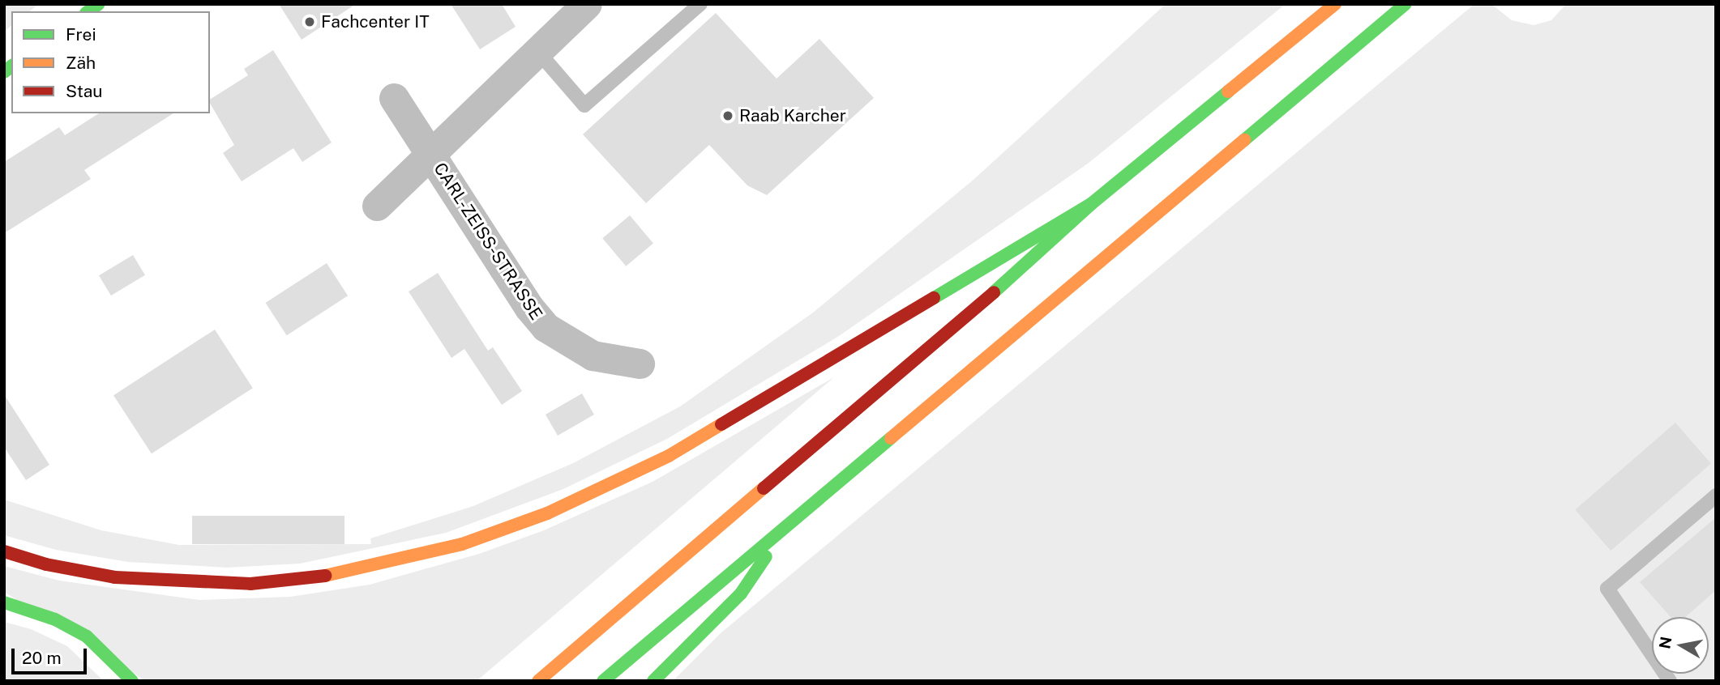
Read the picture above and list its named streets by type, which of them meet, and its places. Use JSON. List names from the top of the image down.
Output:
{
  "streets": {
    "street": ["CARL-ZEISS-STRASSE"]
  },
  "places": ["Fachcenter IT", "Raab Karcher"],
  "legend": ["Frei", "Zäh", "Stau"],
  "scale_bar": "20 m",
  "north": "left"
}
